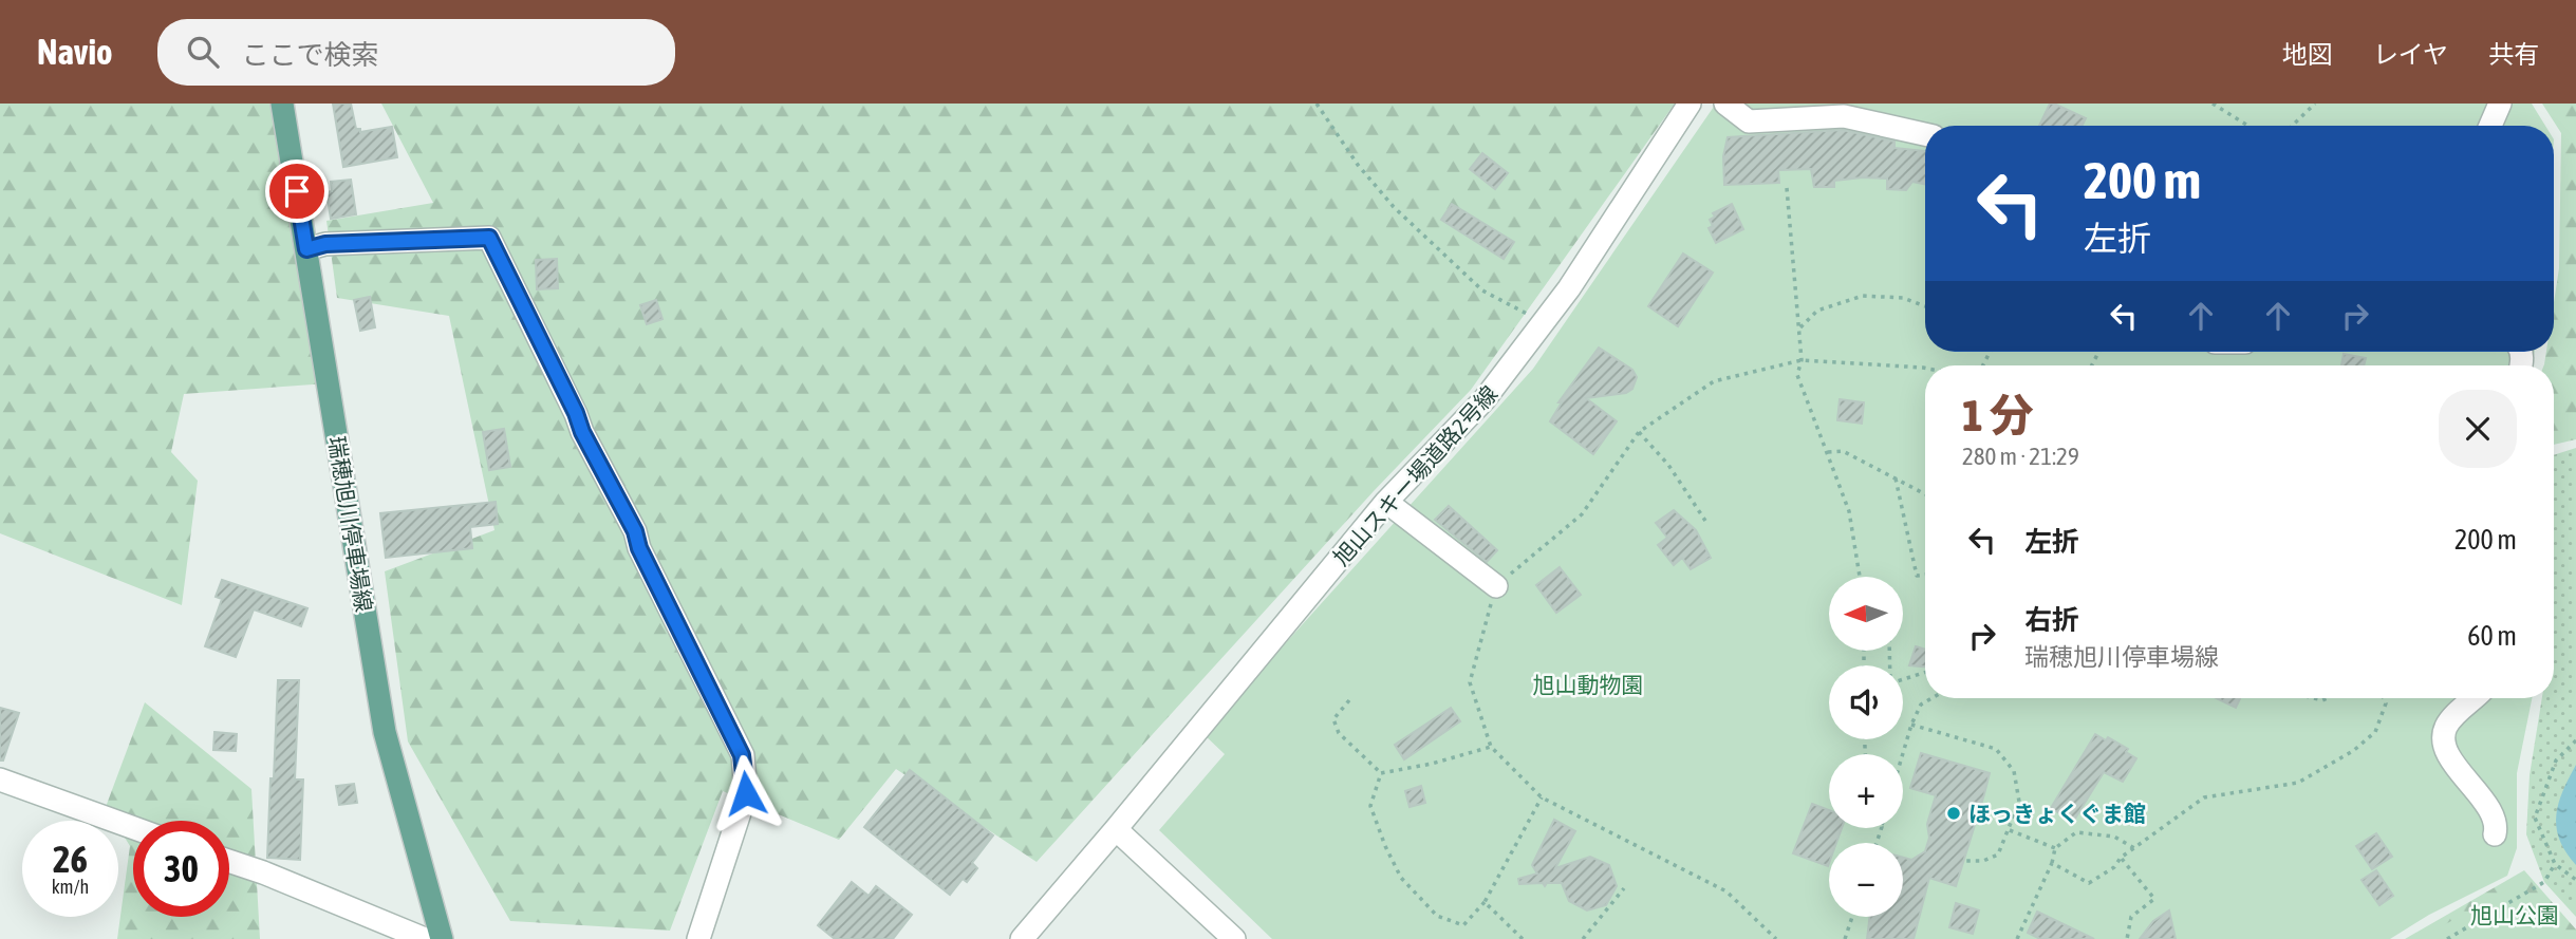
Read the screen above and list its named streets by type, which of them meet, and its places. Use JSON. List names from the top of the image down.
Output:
{
  "streets": {
    "main road": ["瑞穂旭川停車場線"],
    "street": ["旭山スキー場道路2号線"]
  },
  "parks": ["旭山動物園", "旭山公園"],
  "places": ["ほっきょくぐま館"],
  "north": "left",
  "page": {
    "header": "Navio",
    "search": "ここで検索",
    "nav": ["地図", "レイヤ", "共有"],
    "turn": ["200 m", "左折"],
    "heading": ["1 分", "280 m · 21:29"],
    "list": [
      {
        "name": "左折",
        "value": "200 m"
      },
      {
        "name": "右折",
        "note": "瑞穂旭川停車場線",
        "value": "60 m"
      }
    ],
    "map_buttons": ["+", "−"],
    "speed": "26 km/h",
    "limit": "30"
  }
}
